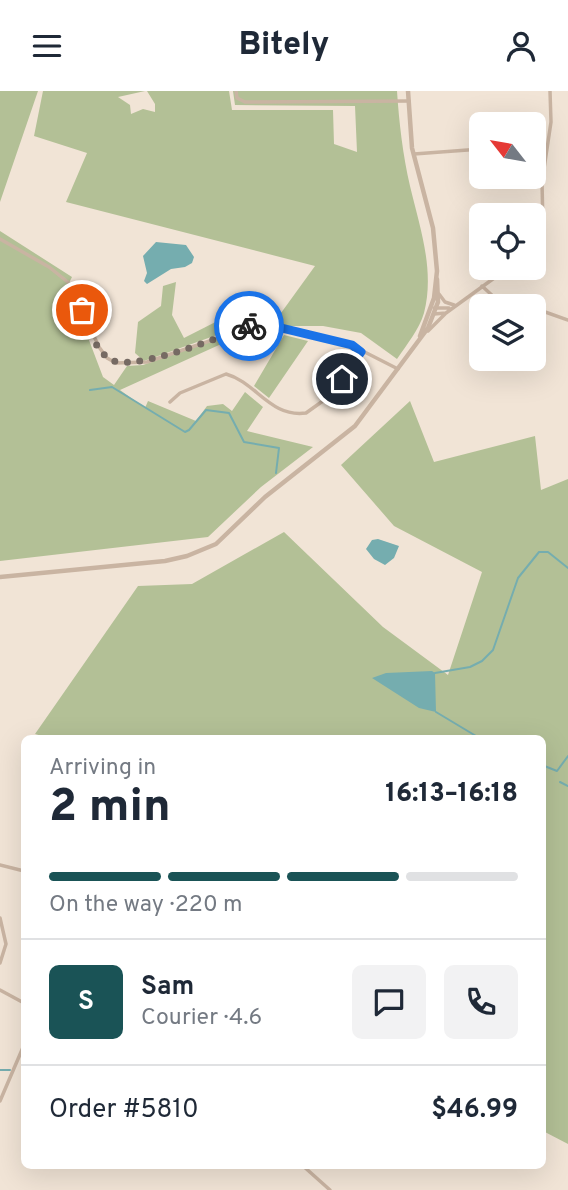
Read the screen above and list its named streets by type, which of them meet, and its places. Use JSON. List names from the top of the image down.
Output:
{
  "north": "top left",
  "page": {
    "header": "Bitely",
    "heading": ["2 min", "Arriving in", "16:13–16:18"],
    "panel": [
      "Sam",
      "Courier · 4.6",
      "Order #5810",
      "$46.99"
    ],
    "bar": "On the way · 220 m",
    "round": "S"
  }
}
